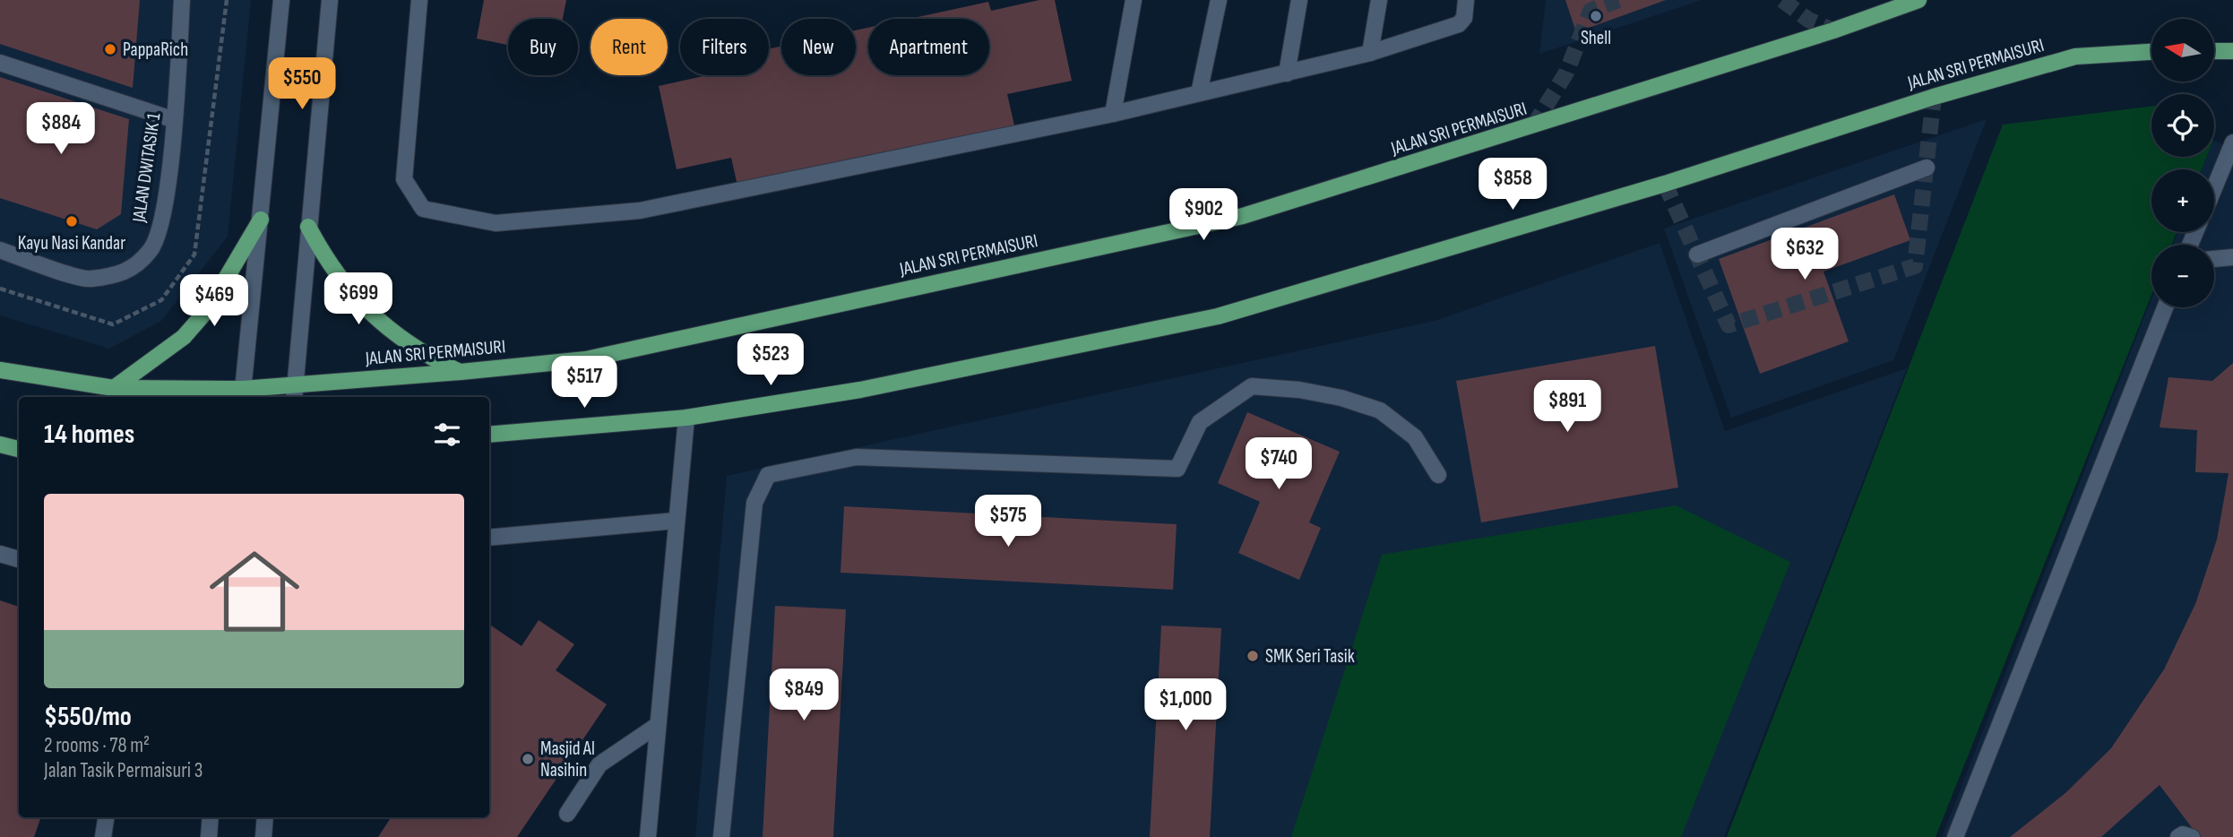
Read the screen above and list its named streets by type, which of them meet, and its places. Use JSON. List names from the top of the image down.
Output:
{
  "streets": {
    "main road": ["JALAN SRI PERMAISURI"],
    "street": ["JALAN DWITASIK 1"]
  },
  "places": [
    "Shell",
    "PappaRich",
    "Kayu Nasi Kandar",
    "SMK Seri Tasik",
    "Masjid Al Nasihin"
  ],
  "north": "left",
  "page": {
    "map_buttons": ["+", "−"],
    "chip": [
      "Buy",
      "Rent",
      "Filters",
      "New",
      "Apartment"
    ],
    "price": [
      "$550",
      "$884",
      "$858",
      "$902",
      "$632",
      "$699",
      "$469",
      "$523",
      "$517",
      "$891",
      "$740",
      "$575",
      "$849",
      "$1,000"
    ],
    "heading": "14 homes",
    "list": [
      {
        "name": "$550/mo",
        "note": "2 rooms · 78 m² · Jalan Tasik Permaisuri 3"
      }
    ]
  }
}
